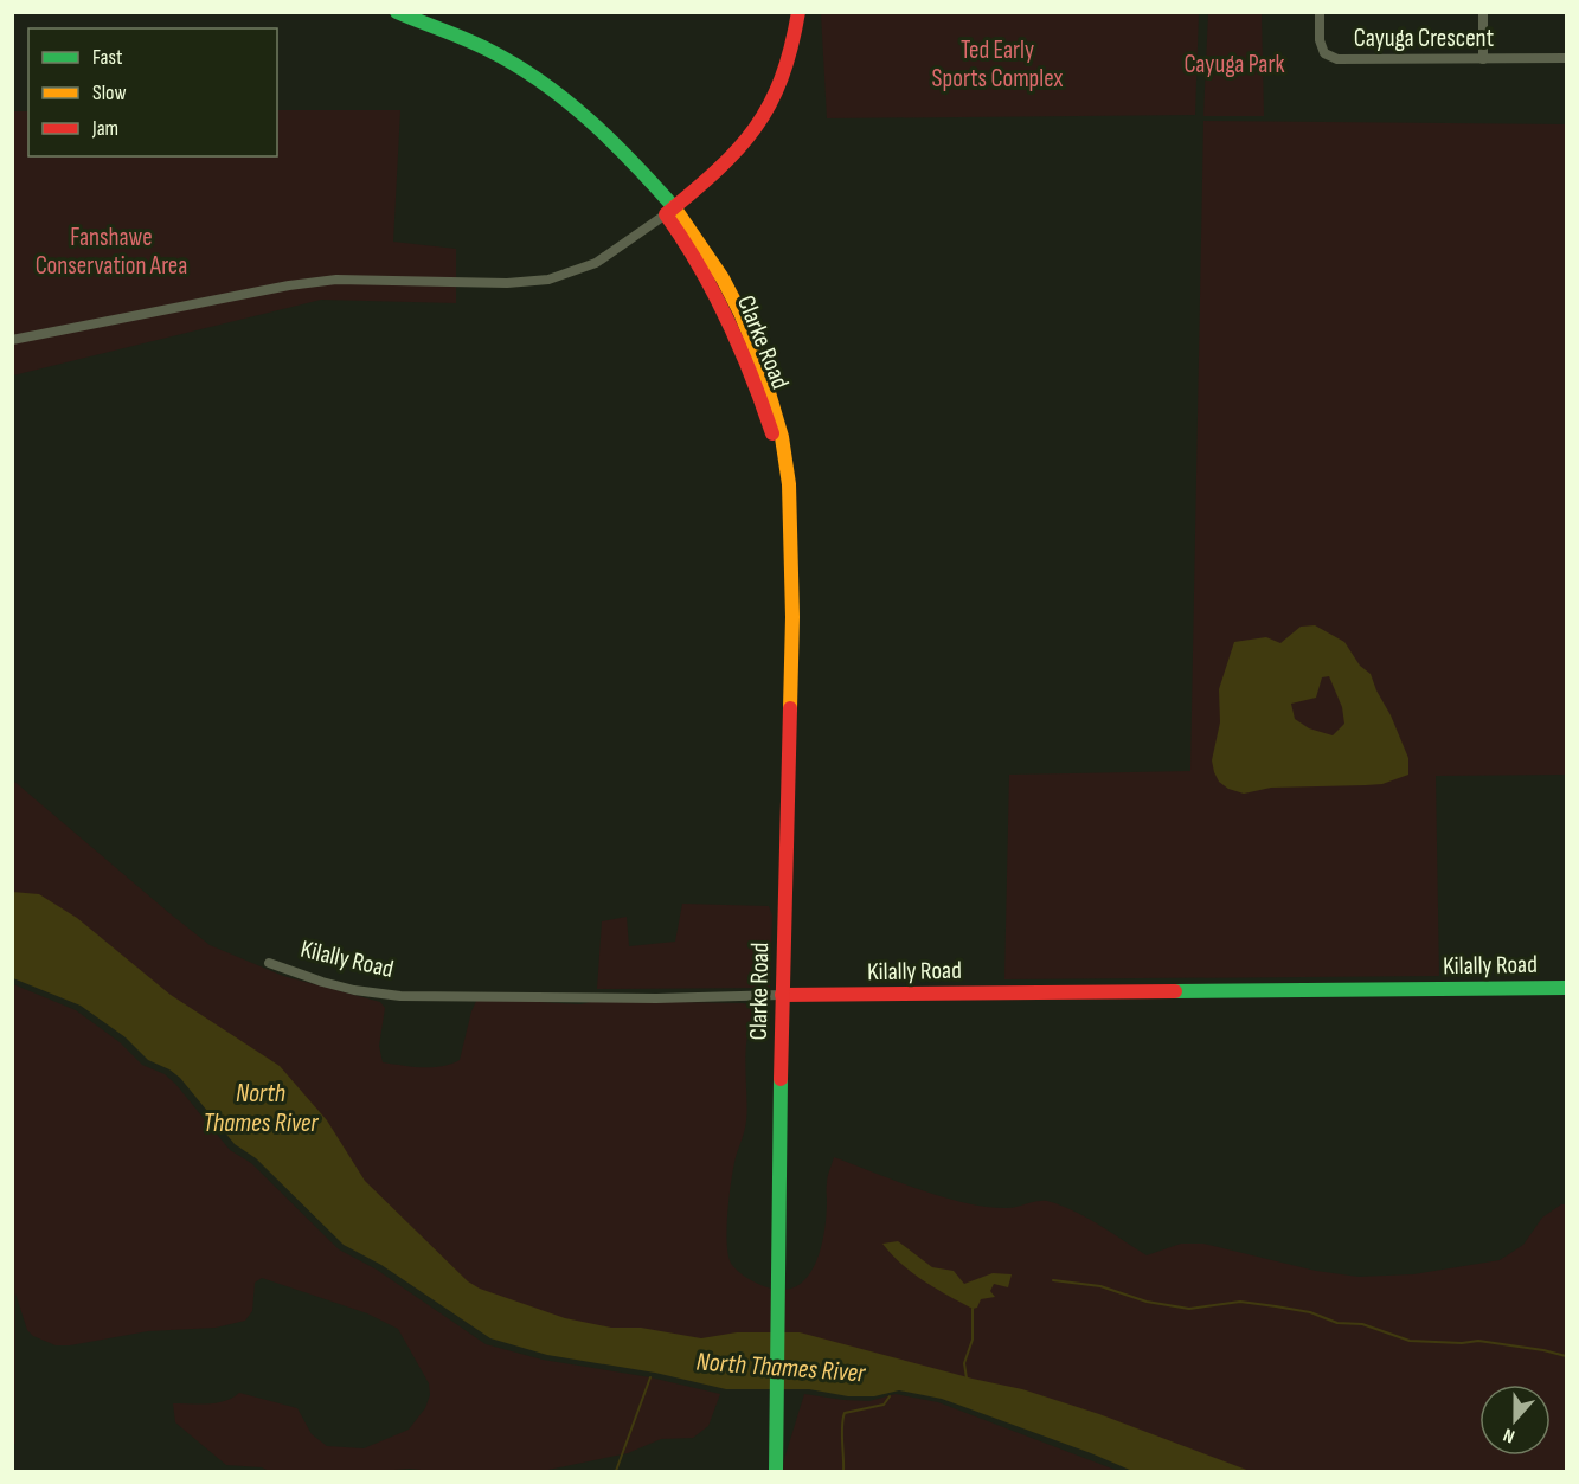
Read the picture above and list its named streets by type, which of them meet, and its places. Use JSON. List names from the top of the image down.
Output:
{
  "streets": {
    "main road": ["Clarke Road", "Kilally Road"],
    "street": ["Cayuga Crescent"]
  },
  "crossings": [
    ["Clarke Road", "Kilally Road"]
  ],
  "water": ["North Thames River"],
  "parks": ["Ted Early Sports Complex", "Cayuga Park", "Fanshawe Conservation Area"],
  "legend": ["Fast", "Slow", "Jam"],
  "north": "bottom"
}
